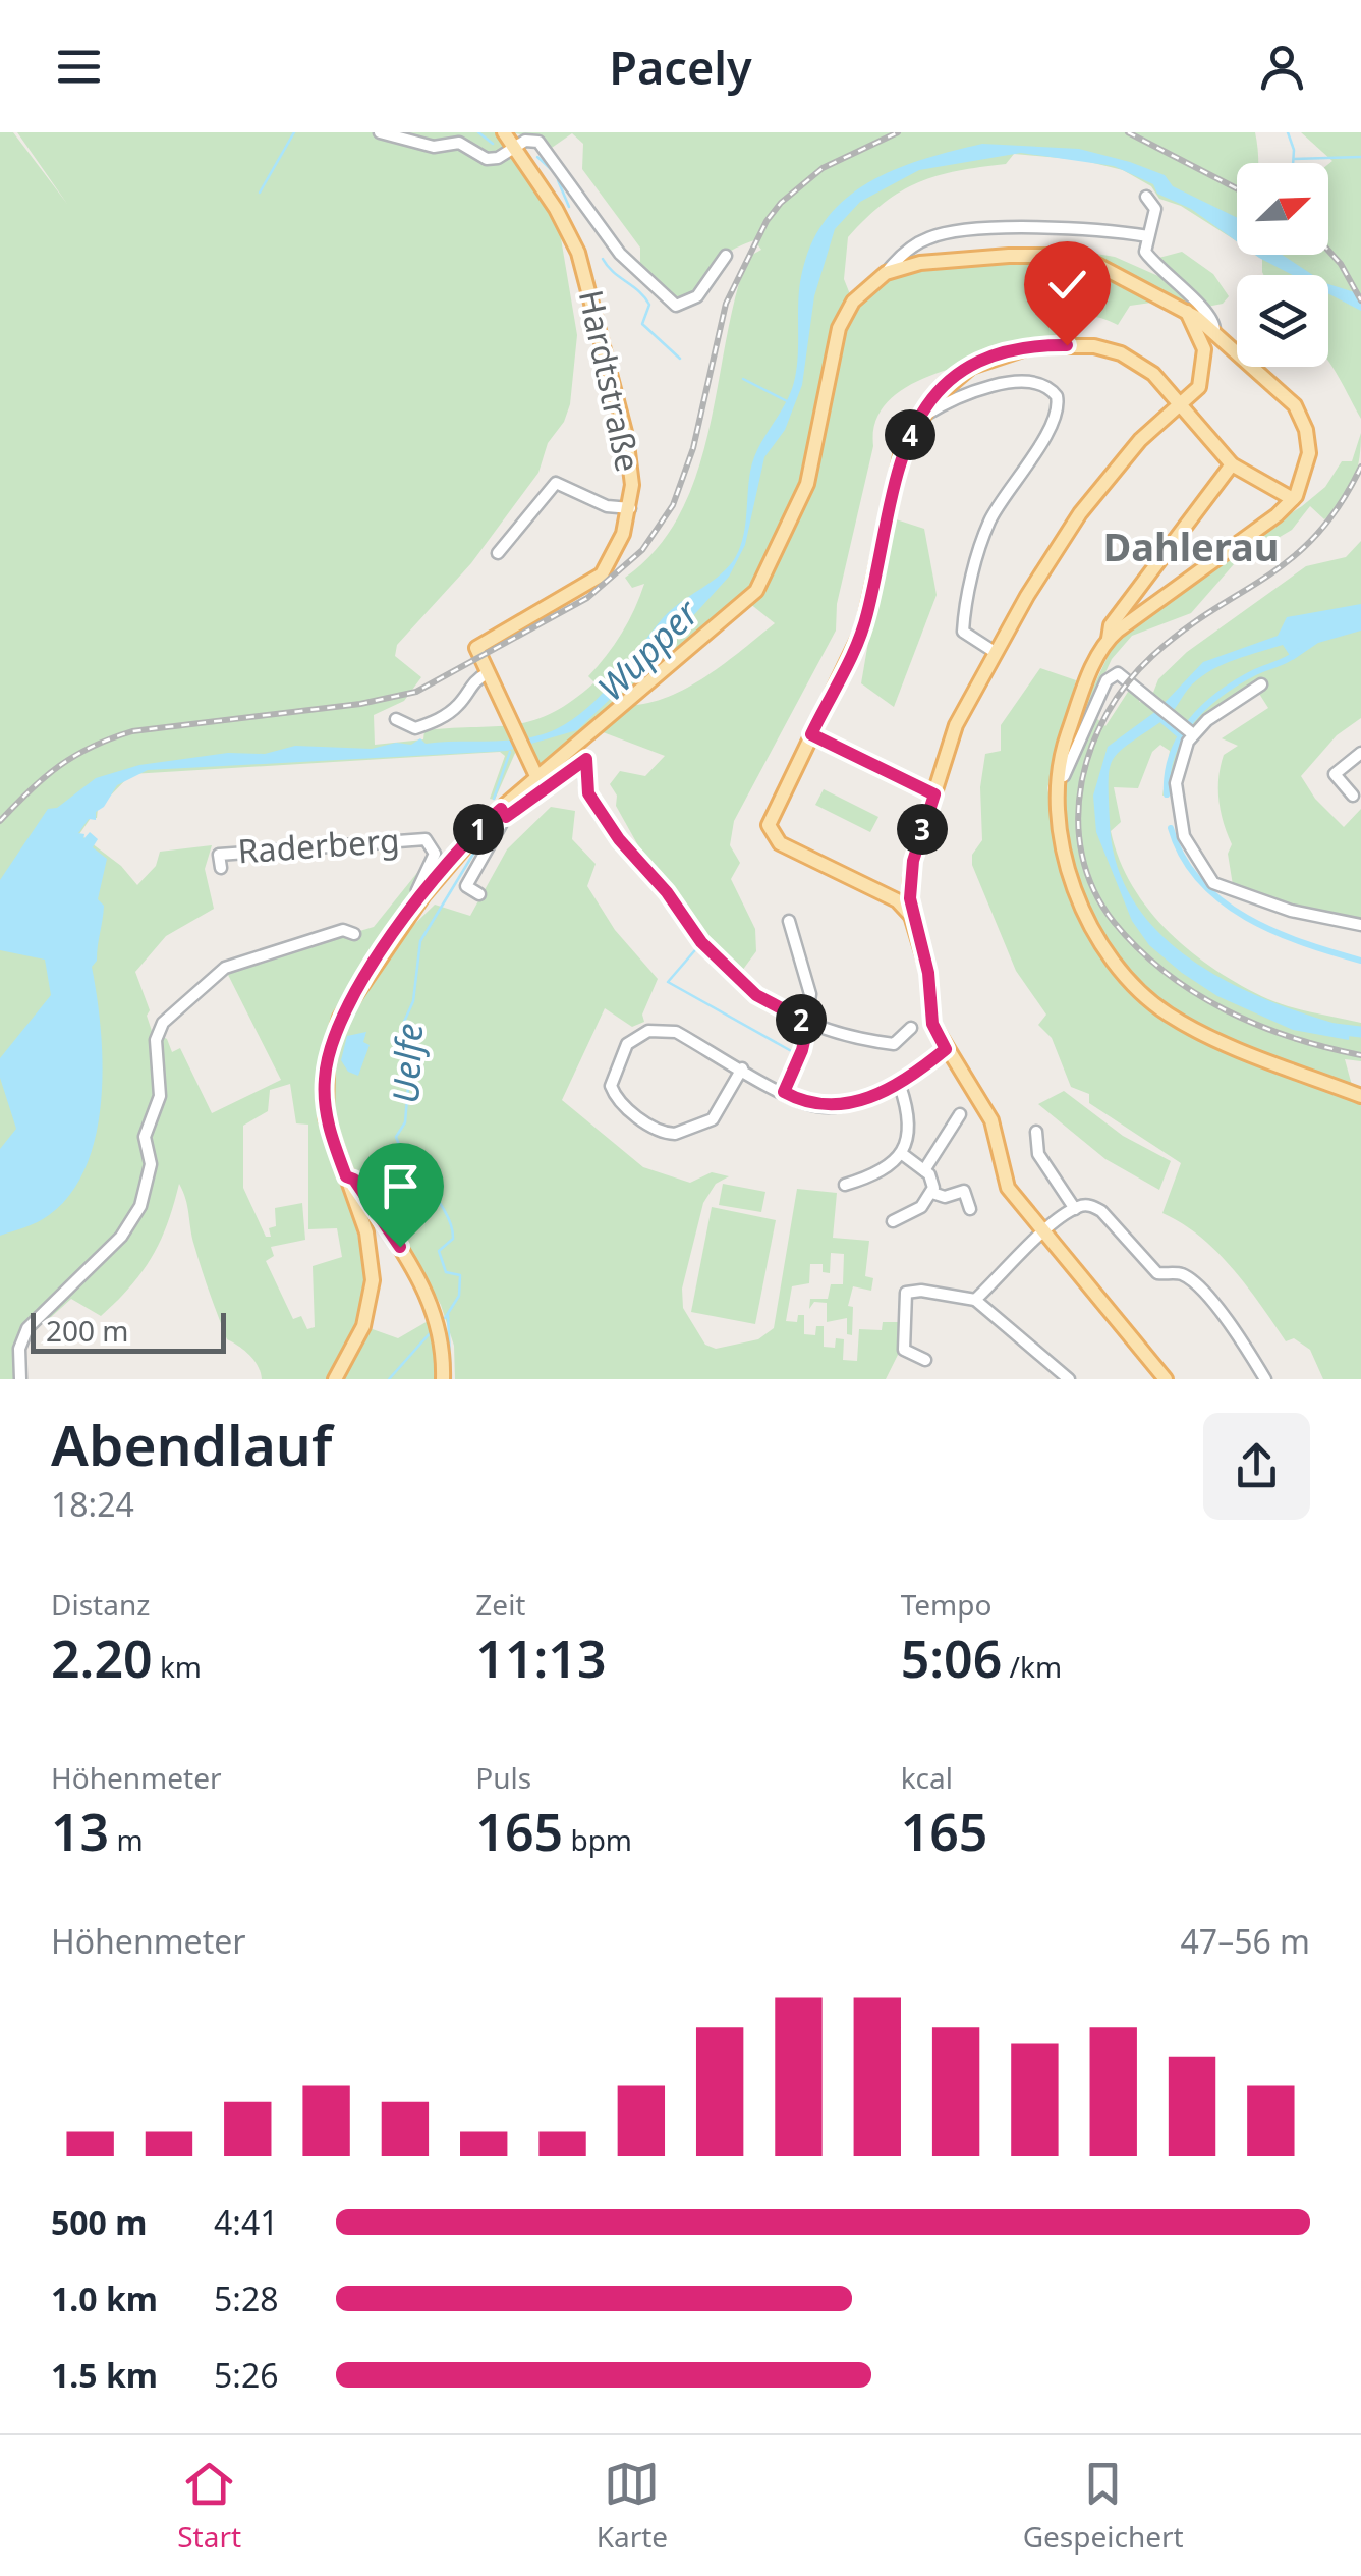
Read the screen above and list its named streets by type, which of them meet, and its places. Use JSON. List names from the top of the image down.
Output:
{
  "streets": {
    "main road": ["Hardtstraße"],
    "street": ["Raderberg"]
  },
  "districts": ["Dahlerau"],
  "water": ["Wupper", "Uelfe"],
  "scale_bar": "200 m",
  "north": "top right",
  "page": {
    "header": "Pacely",
    "pins": [
      "4",
      "1",
      "3",
      "2"
    ],
    "scale": "200 m",
    "heading": ["Abendlauf", "18:24"],
    "stats": [
      ["Distanz", "2.20 km"],
      ["Zeit", "11:13"],
      ["Tempo", "5:06 /km"],
      ["Höhenmeter", "13 m"],
      ["Puls", "165 bpm"],
      ["kcal", "165"]
    ],
    "chart": ["Höhenmeter", "47–56 m"],
    "list": [
      {
        "name": "500 m",
        "note": "4:41"
      },
      {
        "name": "1.0 km",
        "note": "5:28"
      },
      {
        "name": "1.5 km",
        "note": "5:26"
      }
    ],
    "tabs": ["Start", "Karte", "Gespeichert"]
  }
}
